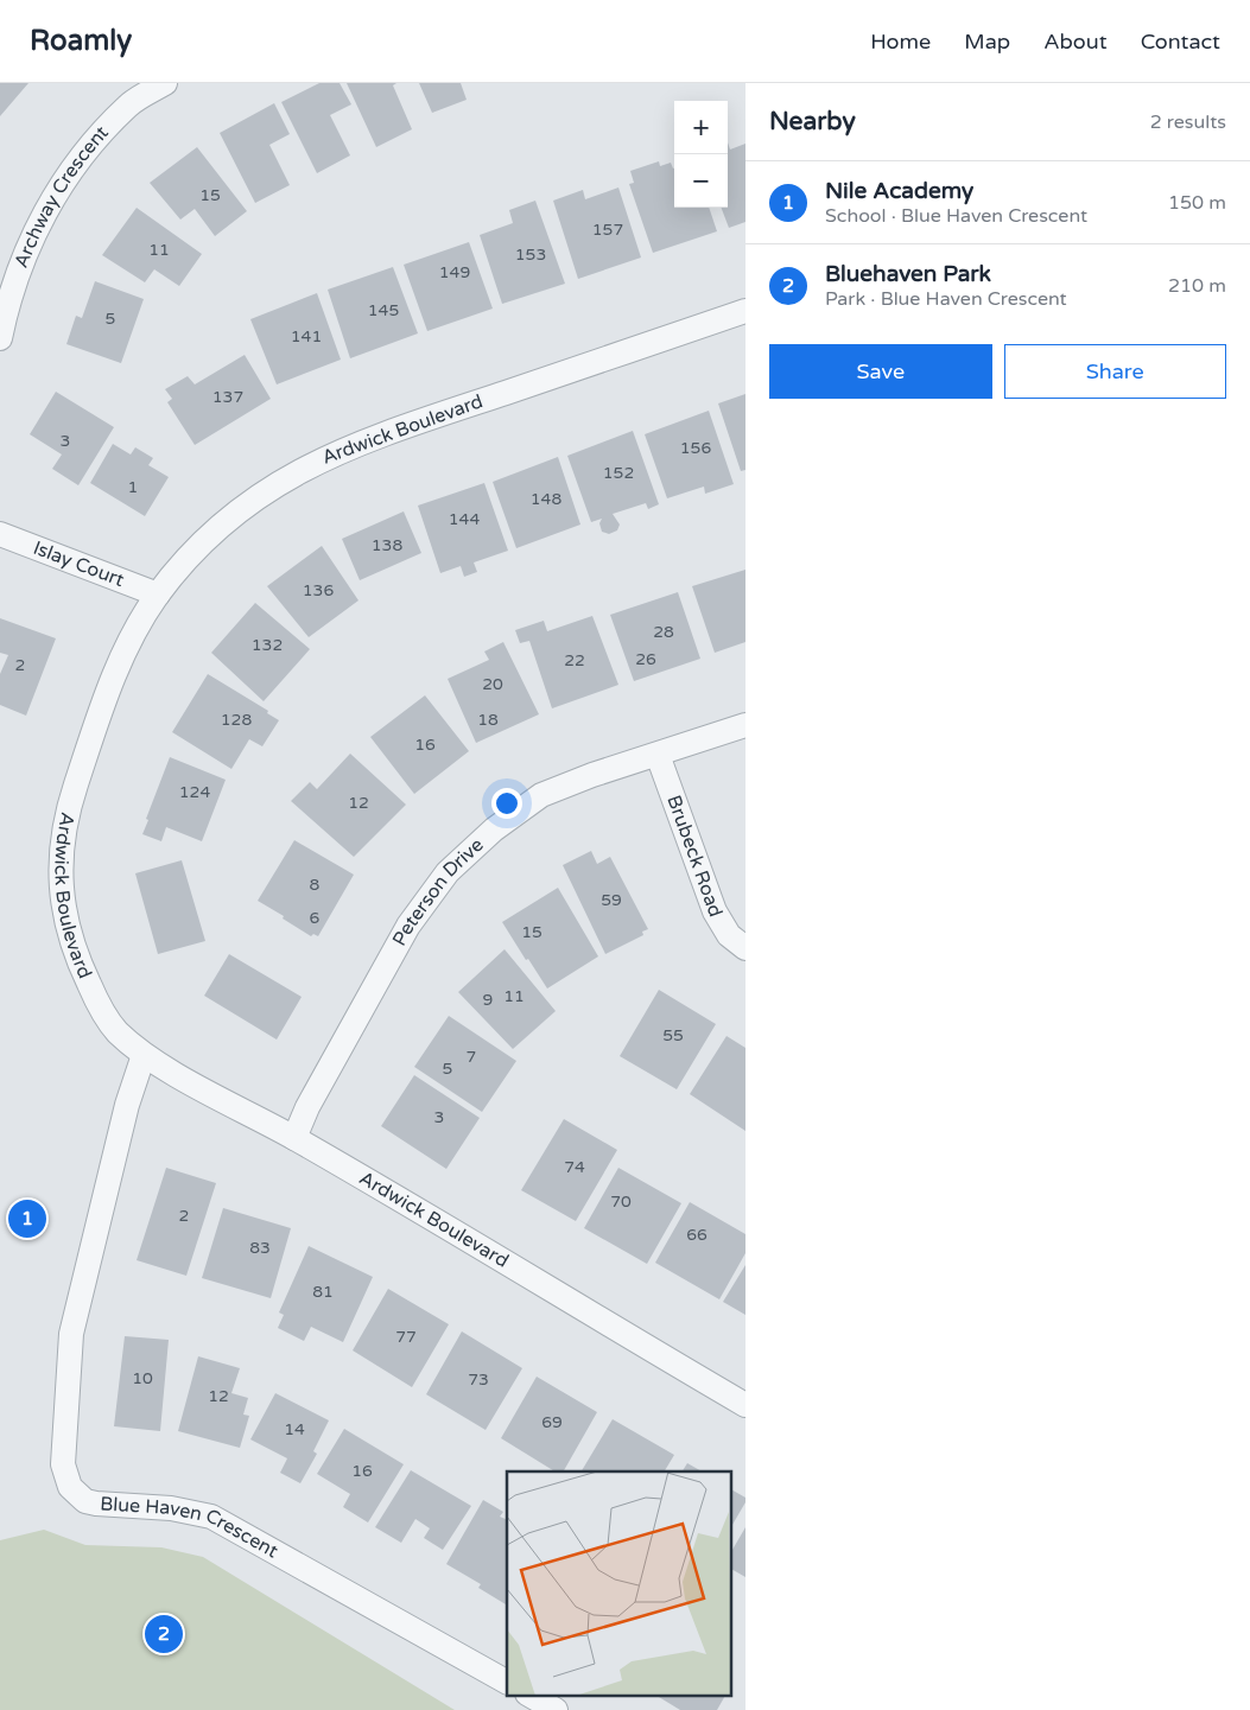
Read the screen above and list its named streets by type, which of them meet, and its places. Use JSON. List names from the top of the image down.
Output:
{
  "streets": {
    "street": [
      "Archway Crescent",
      "Ardwick Boulevard",
      "Islay Court",
      "Brubeck Road",
      "Peterson Drive",
      "Blue Haven Crescent"
    ]
  },
  "crossings": [
    ["Ardwick Boulevard", "Islay Court"],
    ["Ardwick Boulevard", "Peterson Drive"],
    ["Ardwick Boulevard", "Blue Haven Crescent"],
    ["Brubeck Road", "Peterson Drive"]
  ],
  "house_numbers": [
    "15",
    "157",
    "11",
    "153",
    "149",
    "145",
    "5",
    "141",
    "137",
    "3",
    "156",
    "152",
    "1",
    "148",
    "144",
    "138",
    "136",
    "28",
    "132",
    "26",
    "22",
    "2",
    "20",
    "128",
    "18",
    "16",
    "124",
    "12",
    "8",
    "59",
    "6",
    "15",
    "11",
    "9",
    "55",
    "7",
    "5",
    "3",
    "74",
    "70",
    "2",
    "66",
    "83",
    "81",
    "77",
    "10",
    "73",
    "12",
    "69",
    "14",
    "16"
  ],
  "page": {
    "header": "Roamly",
    "nav": [
      "Home",
      "Map",
      "About",
      "Contact"
    ],
    "heading": ["Nearby", "2 results"],
    "map_buttons": ["+", "−"],
    "list": [
      {
        "mark": "1",
        "name": "Nile Academy",
        "note": "School · Blue Haven Crescent",
        "value": "150 m"
      },
      {
        "mark": "2",
        "name": "Bluehaven Park",
        "note": "Park · Blue Haven Crescent",
        "value": "210 m"
      }
    ],
    "buttons": ["Save", "Share"],
    "pins": ["1", "2"]
  }
}
